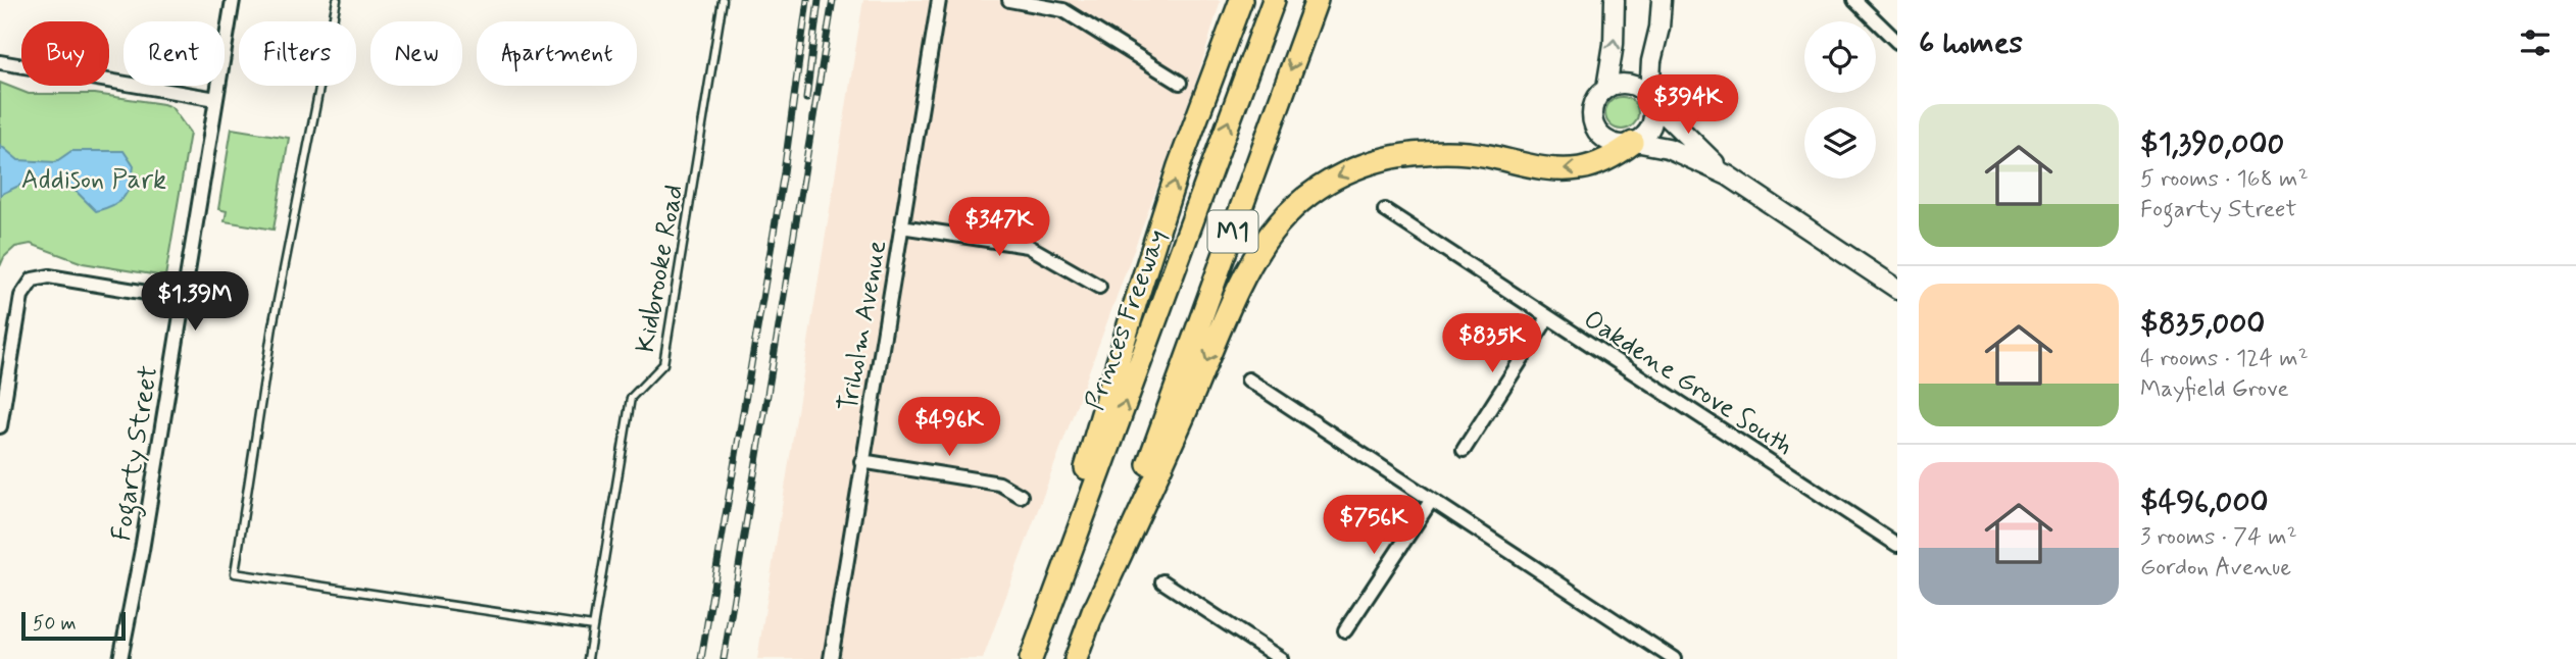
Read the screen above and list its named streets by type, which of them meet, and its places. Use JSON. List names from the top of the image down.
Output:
{
  "streets": {
    "highway": ["M1", "Princes Freeway"],
    "street": ["Triholm Avenue", "Oakdene Grove South", "Fogarty Street"],
    "lane": ["Kidbrooke Road"]
  },
  "parks": ["Addison Park"],
  "scale_bar": "50 m",
  "page": {
    "heading": "6 homes",
    "chip": [
      "Buy",
      "Rent",
      "Filters",
      "New",
      "Apartment"
    ],
    "price": [
      "$394K",
      "$347K",
      "$1.39M",
      "$835K",
      "$496K",
      "$756K"
    ],
    "list": [
      {
        "name": "$1,390,000",
        "note": "5 rooms · 168 m² · Fogarty Street"
      },
      {
        "name": "$835,000",
        "note": "4 rooms · 124 m² · Mayfield Grove"
      },
      {
        "name": "$496,000",
        "note": "3 rooms · 74 m² · Gordon Avenue"
      }
    ],
    "scale": "50 m"
  }
}
